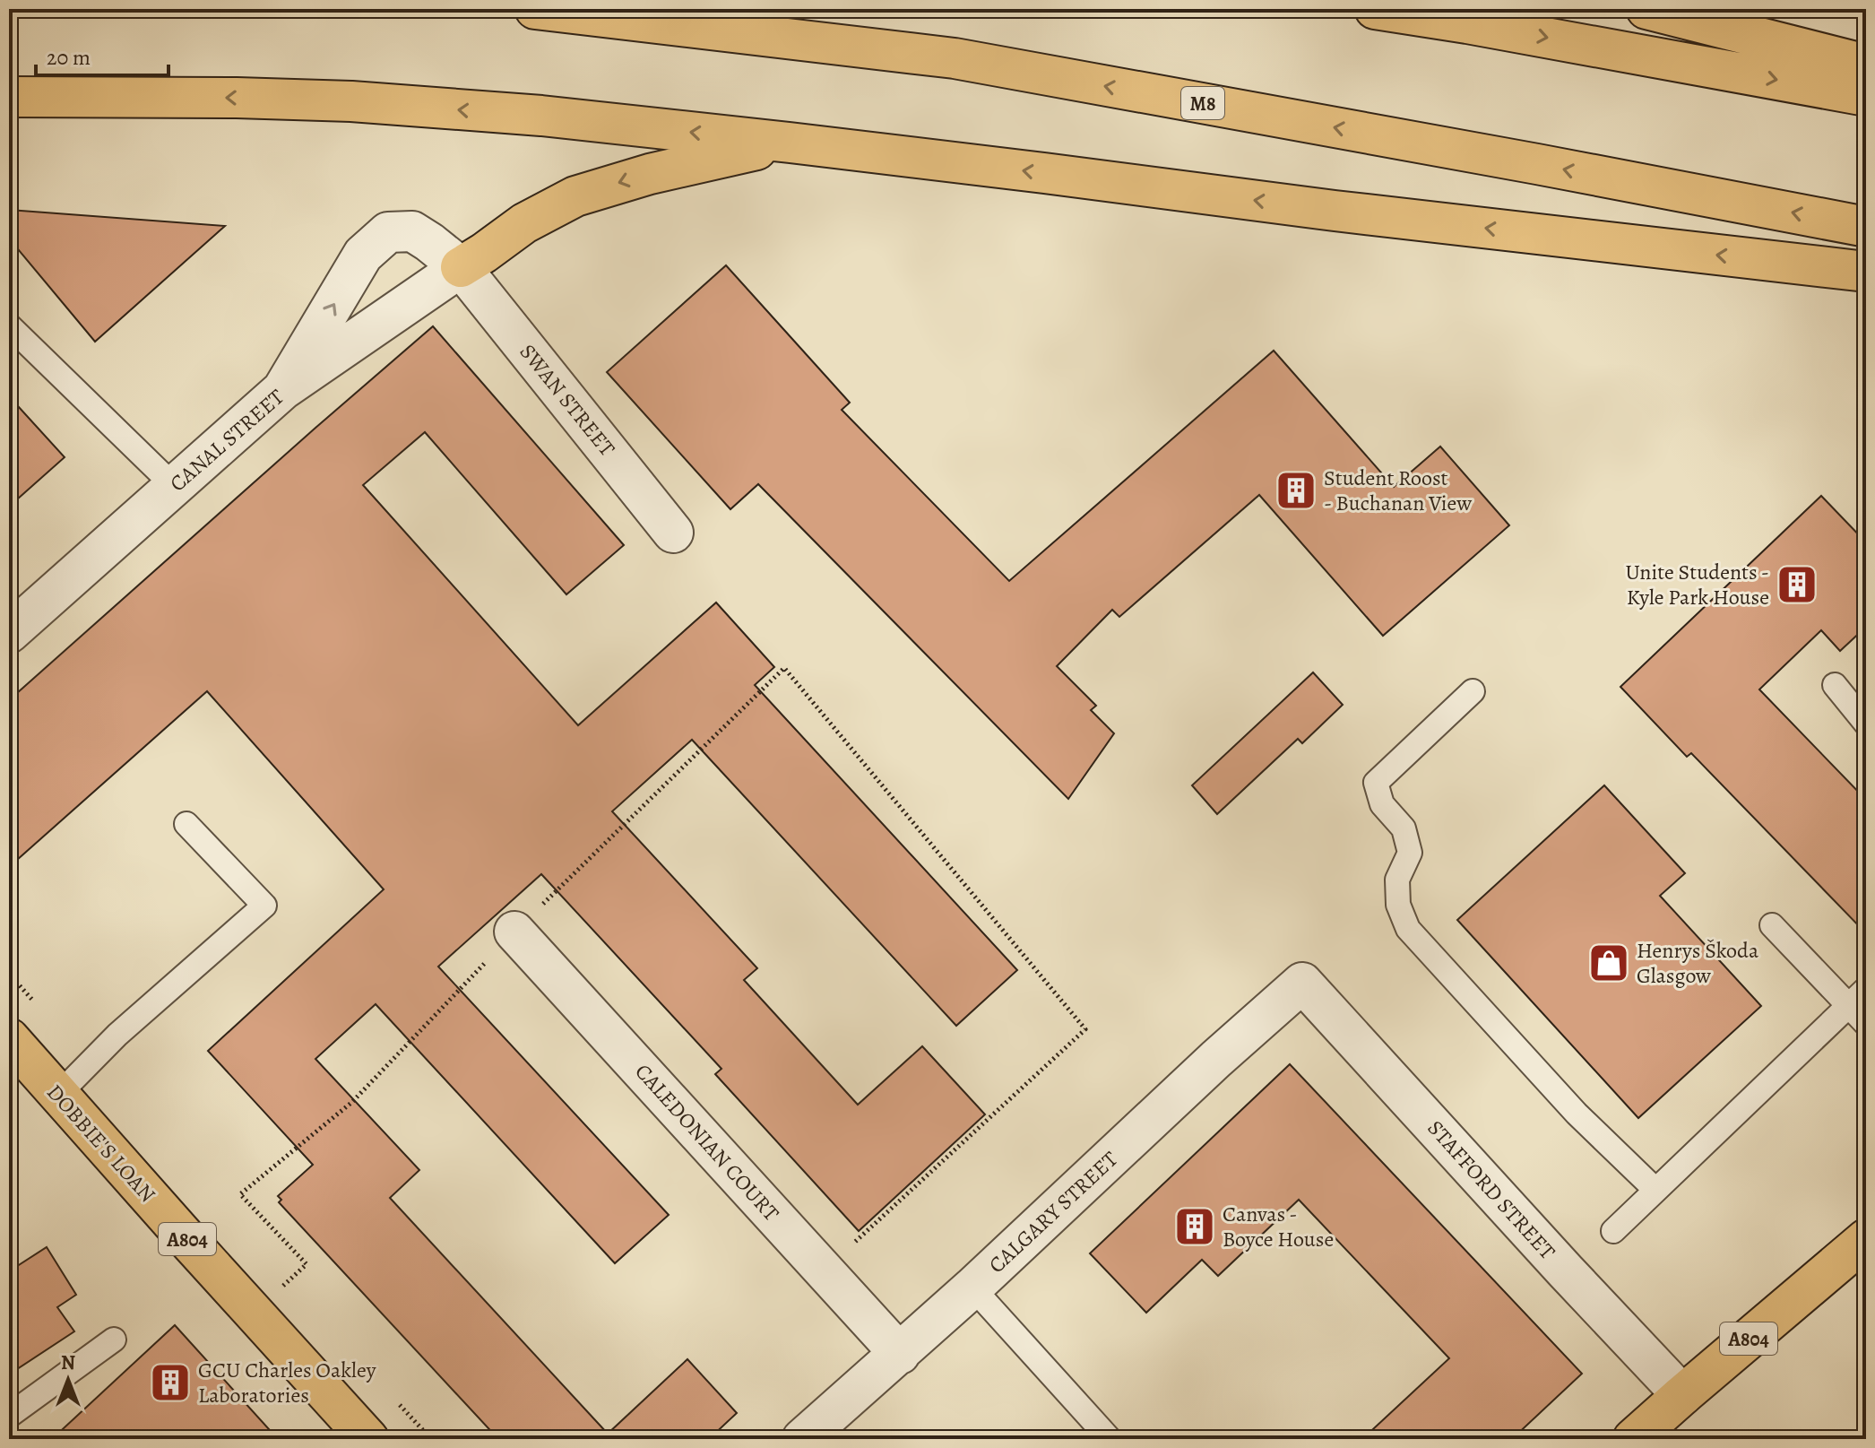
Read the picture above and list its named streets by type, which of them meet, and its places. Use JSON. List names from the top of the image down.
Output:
{
  "streets": {
    "main road": ["M8", "DOBBIE'S LOAN", "A804"],
    "street": [
      "SWAN STREET",
      "CANAL STREET",
      "CALEDONIAN COURT",
      "STAFFORD STREET",
      "CALGARY STREET"
    ]
  },
  "crossings": [
    ["SWAN STREET", "CANAL STREET"],
    ["CALEDONIAN COURT", "CALGARY STREET"],
    ["STAFFORD STREET", "CALGARY STREET"],
    ["STAFFORD STREET", "A804"]
  ],
  "places": {
    "building": [
      "Student Roost - Buchanan View",
      "Unite Students - Kyle Park House",
      "Canvas - Boyce House",
      "GCU Charles Oakley Laboratories"
    ],
    "shop": ["Henrys Škoda Glasgow"]
  },
  "scale_bar": "20 m",
  "north": "top"
}
